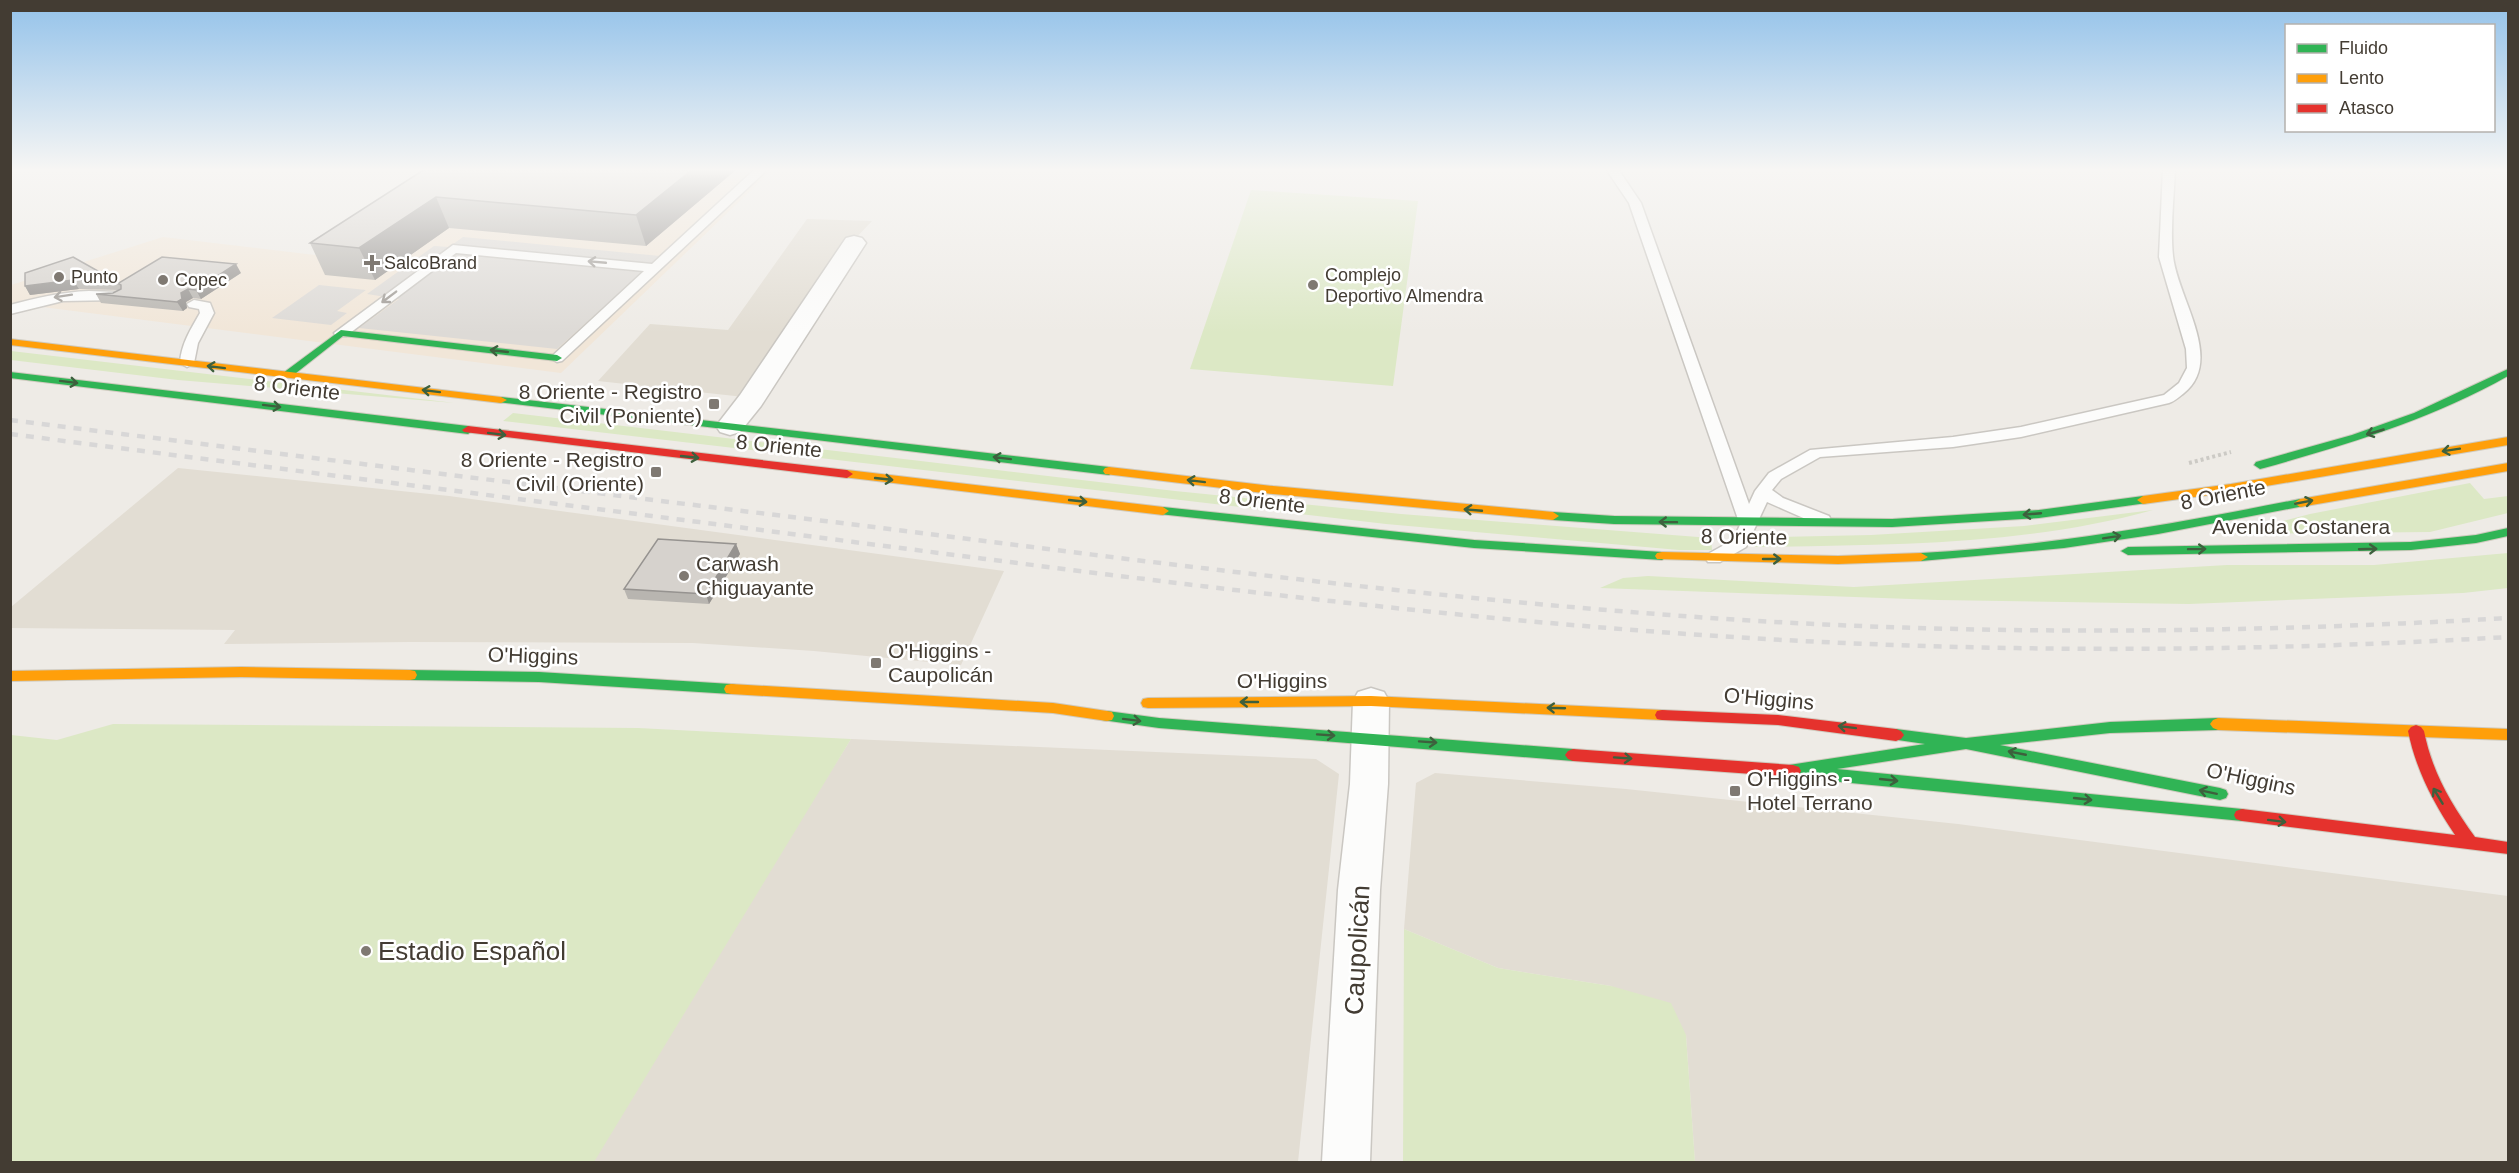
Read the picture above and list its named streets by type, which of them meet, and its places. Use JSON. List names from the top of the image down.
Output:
{
  "streets": {
    "main road": ["8 Oriente", "Avenida Costanera", "O'Higgins"],
    "street": ["Caupolicán"]
  },
  "crossings": [
    ["8 Oriente", "Avenida Costanera"],
    ["O'Higgins", "Caupolicán"]
  ],
  "places": {
    "health": ["SalcoBrand"],
    "other": [
      "Punto",
      "Copec",
      "Complejo Deportivo Almendra",
      "Carwash Chiguayante",
      "Estadio Español"
    ],
    "transit": [
      "8 Oriente - Registro Civil (Poniente)",
      "8 Oriente - Registro Civil (Oriente)",
      "O'Higgins - Caupolicán",
      "O'Higgins - Hotel Terrano"
    ]
  },
  "legend": ["Fluido", "Lento", "Atasco"]
}
